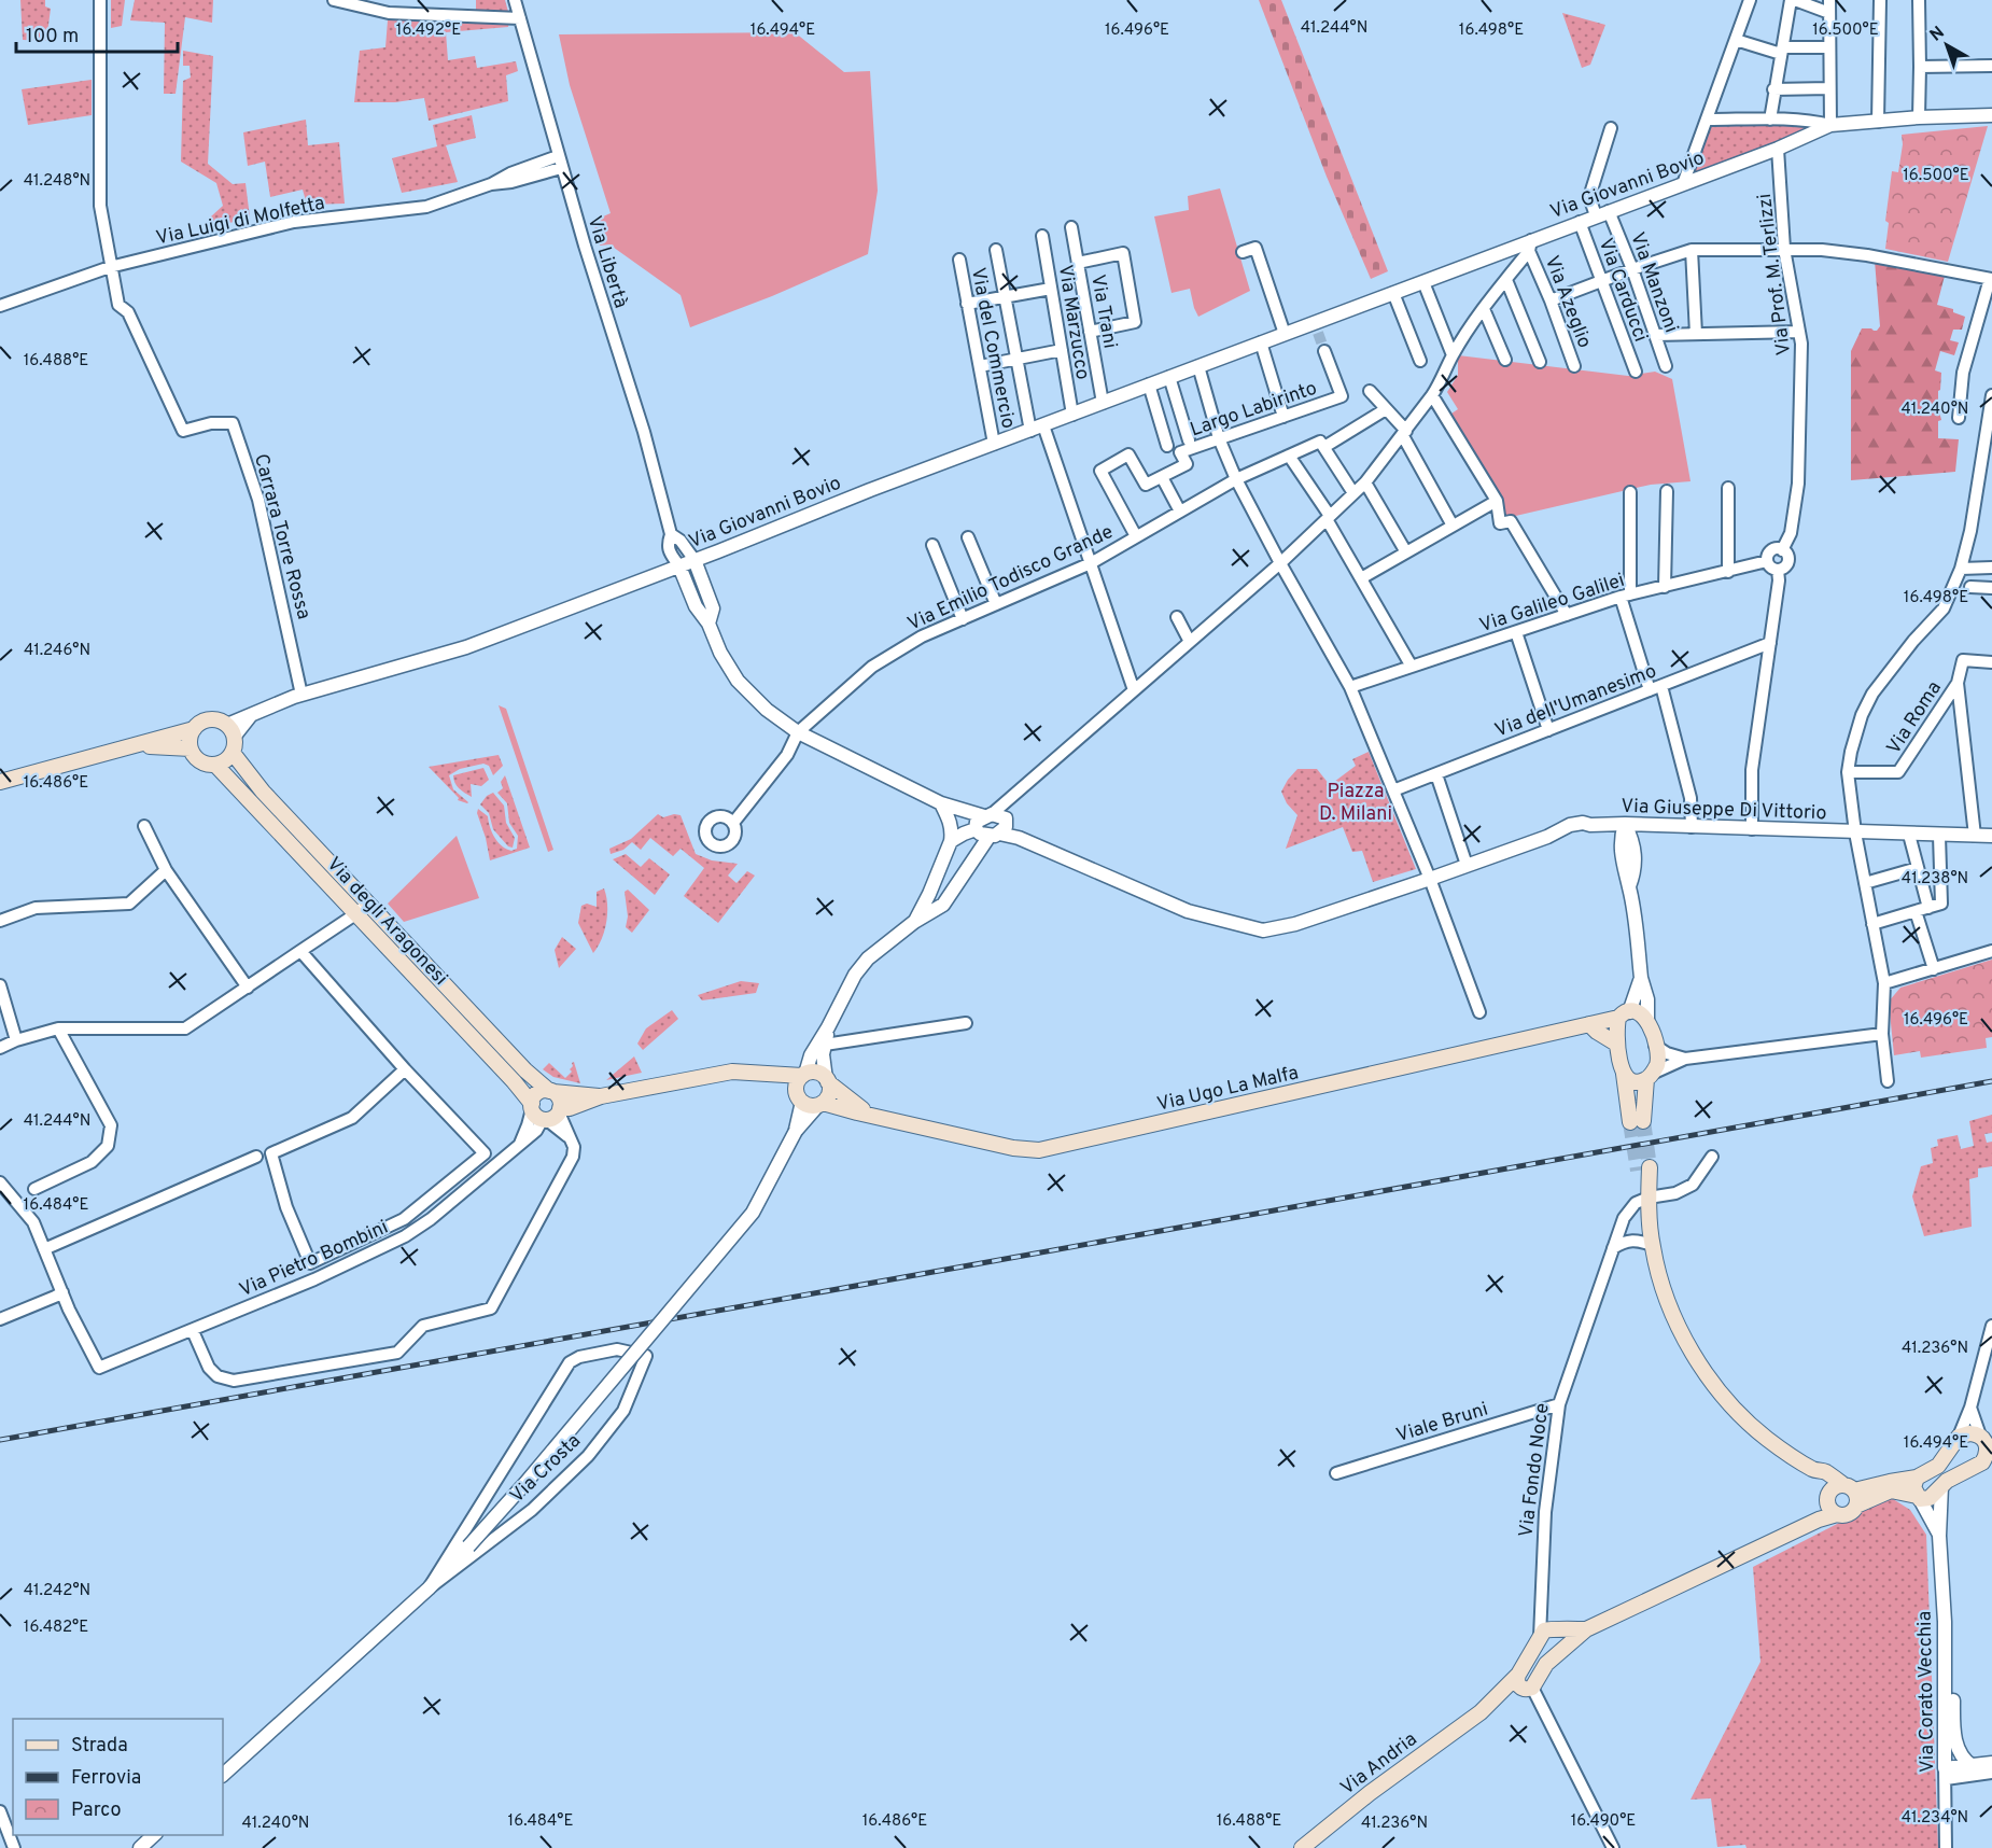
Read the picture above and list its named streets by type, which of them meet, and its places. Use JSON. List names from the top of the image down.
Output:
{
  "streets": {
    "main road": [
      "Via degli Aragonesi",
      "Via Ugo La Malfa",
      "Via Fondo Noce",
      "Via Andria"
    ],
    "street": [
      "Via Giovanni Bovio",
      "Via Luigi di Molfetta",
      "Via Libertà",
      "Via Prof. M. Terlizzi",
      "Via Manzoni",
      "Via Carducci",
      "Via Azeglio",
      "Via Trani",
      "Via Marzucco",
      "Via del Commercio",
      "Largo Labirinto",
      "Carrara Torre Rossa",
      "Via Emilio Todisco Grande",
      "Via Galileo Galilei",
      "Via dell'Umanesimo",
      "Via Roma",
      "Via Giuseppe Di Vittorio",
      "Via Pietro Bombini",
      "Viale Bruni",
      "Via Crosta",
      "Via Corato Vecchia"
    ]
  },
  "crossings": [
    ["Via Giovanni Bovio", "Via Libertà"],
    ["Via Giovanni Bovio", "Via Prof. M. Terlizzi"],
    ["Via Giovanni Bovio", "Via Manzoni"],
    ["Via Giovanni Bovio", "Via Carducci"],
    ["Via Giovanni Bovio", "Via Azeglio"],
    ["Via Giovanni Bovio", "Via Trani"],
    ["Via Giovanni Bovio", "Via Marzucco"],
    ["Via Giovanni Bovio", "Via del Commercio"],
    ["Via Giovanni Bovio", "Carrara Torre Rossa"],
    ["Via Giovanni Bovio", "Via Giuseppe Di Vittorio"],
    ["Via Giovanni Bovio", "Via degli Aragonesi"],
    ["Via Luigi di Molfetta", "Via Libertà"],
    ["Via Luigi di Molfetta", "Carrara Torre Rossa"],
    ["Via Libertà", "Via Giuseppe Di Vittorio"],
    ["Via Prof. M. Terlizzi", "Via Galileo Galilei"],
    ["Via Emilio Todisco Grande", "Via Giuseppe Di Vittorio"],
    ["Via degli Aragonesi", "Via Pietro Bombini"],
    ["Viale Bruni", "Via Fondo Noce"],
    ["Via Fondo Noce", "Via Andria"]
  ],
  "parks": ["Piazza D. Milani"],
  "legend": ["Strada", "Ferrovia", "Parco"],
  "scale_bar": "100 m",
  "north": "top left",
  "coordinates": [
    "41.244°N",
    "16.500°E",
    "16.492°E",
    "16.494°E",
    "16.496°E",
    "16.498°E",
    "41.248°N",
    "16.488°E",
    "41.240°N",
    "41.246°N",
    "16.486°E",
    "41.238°N",
    "16.484°E",
    "41.236°N",
    "41.242°N",
    "16.482°E",
    "41.234°N",
    "16.490°E"
  ]
}
